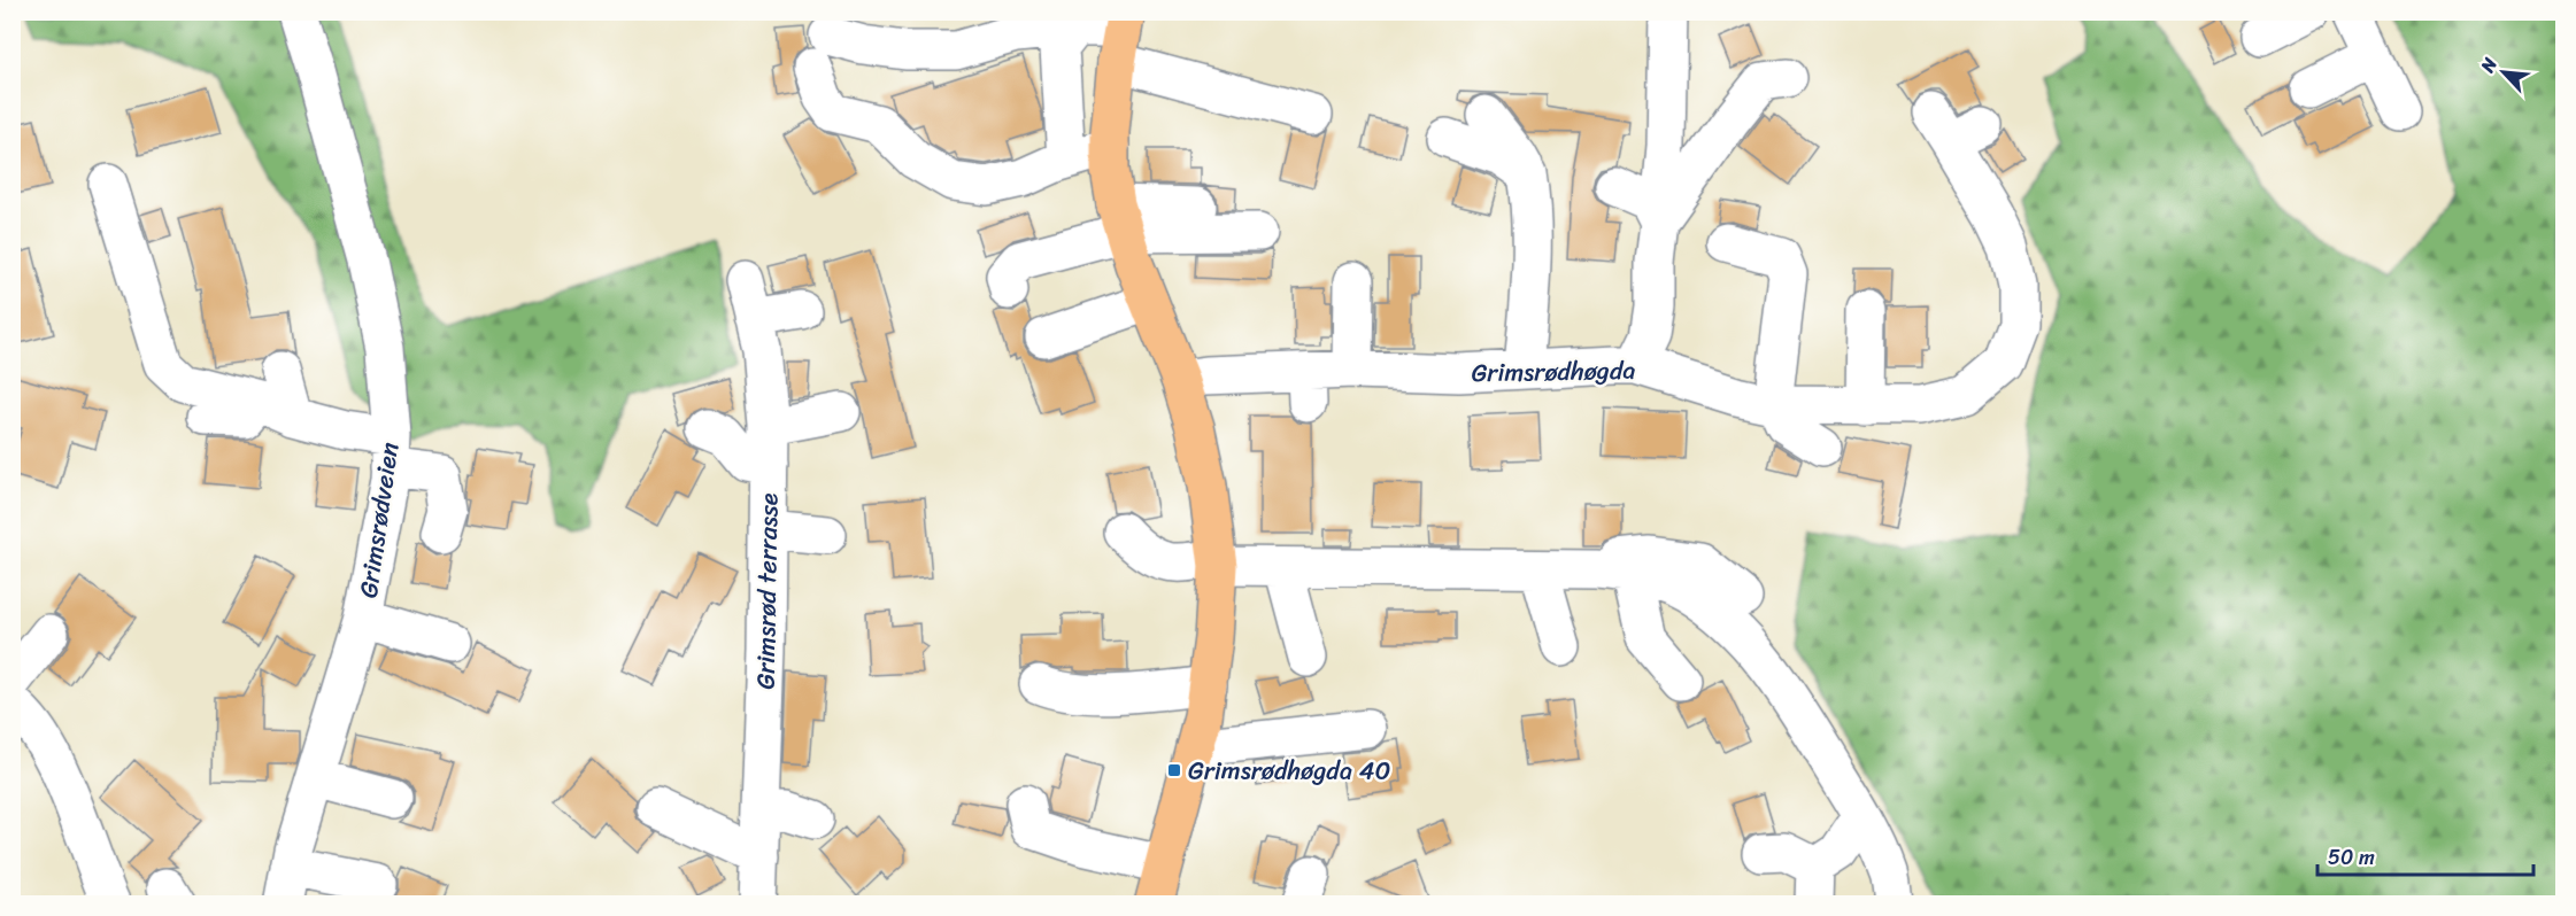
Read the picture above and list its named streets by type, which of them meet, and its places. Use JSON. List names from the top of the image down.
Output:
{
  "streets": {
    "street": ["Grimsrødhøgda", "Grimsrødveien", "Grimsrød terrasse"]
  },
  "places": {
    "transit": ["Grimsrødhøgda 40"]
  },
  "scale_bar": "50 m",
  "north": "top left"
}
